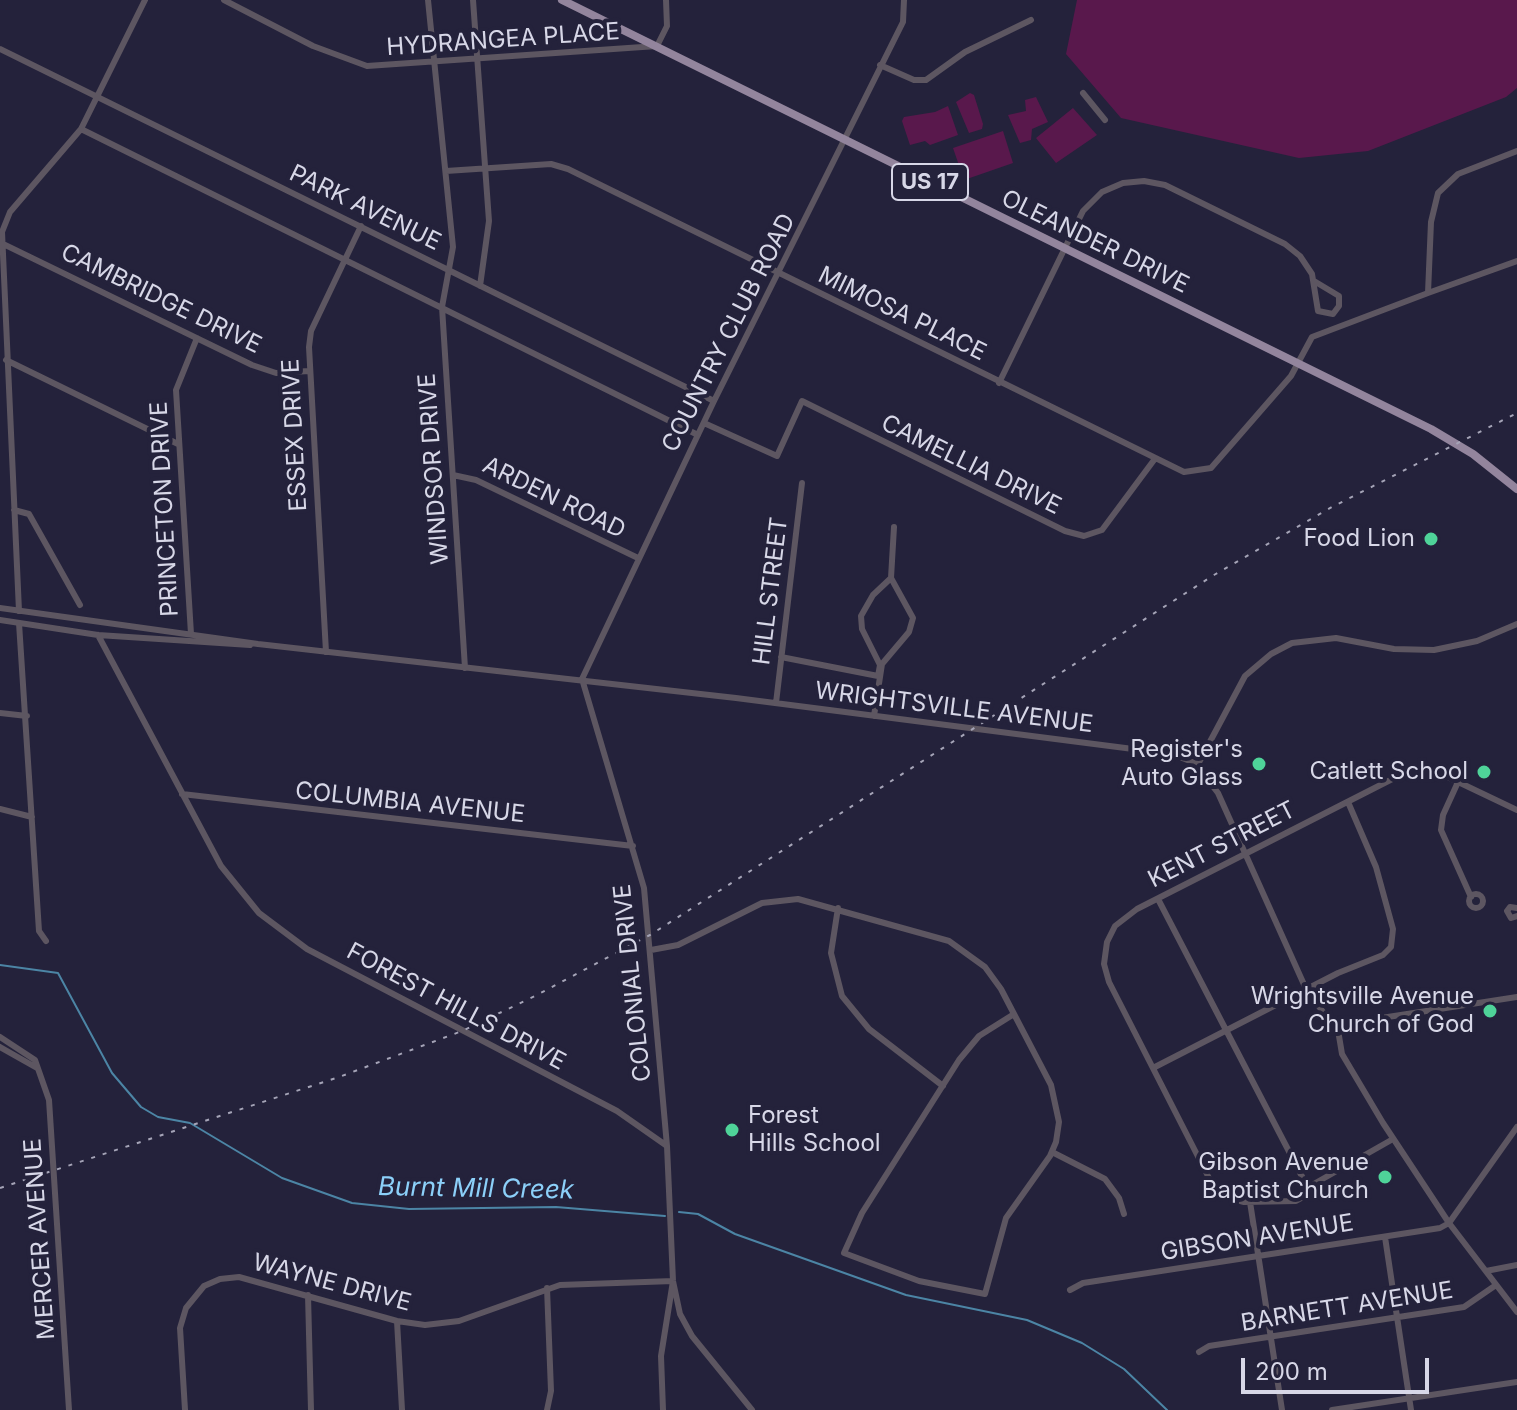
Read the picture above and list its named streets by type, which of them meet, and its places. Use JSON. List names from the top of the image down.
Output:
{
  "streets": {
    "main road": ["US 17", "OLEANDER DRIVE"],
    "street": [
      "HYDRANGEA PLACE",
      "PARK AVENUE",
      "CAMBRIDGE DRIVE",
      "MIMOSA PLACE",
      "COUNTRY CLUB ROAD",
      "ESSEX DRIVE",
      "CAMELLIA DRIVE",
      "WINDSOR DRIVE",
      "ARDEN ROAD",
      "PRINCETON DRIVE",
      "HILL STREET",
      "WRIGHTSVILLE AVENUE",
      "COLUMBIA AVENUE",
      "KENT STREET",
      "COLONIAL DRIVE",
      "FOREST HILLS DRIVE",
      "GIBSON AVENUE",
      "MERCER AVENUE",
      "WAYNE DRIVE",
      "BARNETT AVENUE"
    ]
  },
  "crossings": [
    ["HYDRANGEA PLACE", "OLEANDER DRIVE"],
    ["HYDRANGEA PLACE", "WINDSOR DRIVE"],
    ["PARK AVENUE", "COUNTRY CLUB ROAD"],
    ["PARK AVENUE", "ESSEX DRIVE"],
    ["PARK AVENUE", "WINDSOR DRIVE"],
    ["OLEANDER DRIVE", "MIMOSA PLACE"],
    ["OLEANDER DRIVE", "COUNTRY CLUB ROAD"],
    ["CAMBRIDGE DRIVE", "ESSEX DRIVE"],
    ["CAMBRIDGE DRIVE", "PRINCETON DRIVE"],
    ["MIMOSA PLACE", "COUNTRY CLUB ROAD"],
    ["MIMOSA PLACE", "CAMELLIA DRIVE"],
    ["MIMOSA PLACE", "WINDSOR DRIVE"],
    ["COUNTRY CLUB ROAD", "CAMELLIA DRIVE"],
    ["COUNTRY CLUB ROAD", "ARDEN ROAD"],
    ["COUNTRY CLUB ROAD", "WRIGHTSVILLE AVENUE"],
    ["COUNTRY CLUB ROAD", "COLONIAL DRIVE"],
    ["ESSEX DRIVE", "WRIGHTSVILLE AVENUE"],
    ["WINDSOR DRIVE", "ARDEN ROAD"],
    ["WINDSOR DRIVE", "WRIGHTSVILLE AVENUE"],
    ["PRINCETON DRIVE", "WRIGHTSVILLE AVENUE"],
    ["HILL STREET", "WRIGHTSVILLE AVENUE"],
    ["WRIGHTSVILLE AVENUE", "COLONIAL DRIVE"],
    ["WRIGHTSVILLE AVENUE", "FOREST HILLS DRIVE"],
    ["COLUMBIA AVENUE", "COLONIAL DRIVE"],
    ["COLUMBIA AVENUE", "FOREST HILLS DRIVE"],
    ["COLONIAL DRIVE", "FOREST HILLS DRIVE"]
  ],
  "water": ["Burnt Mill Creek"],
  "places": [
    "Food Lion",
    "Register's Auto Glass",
    "Catlett School",
    "Wrightsville Avenue Church of God",
    "Forest Hills School",
    "Gibson Avenue Baptist Church"
  ],
  "scale_bar": "200 m"
}
